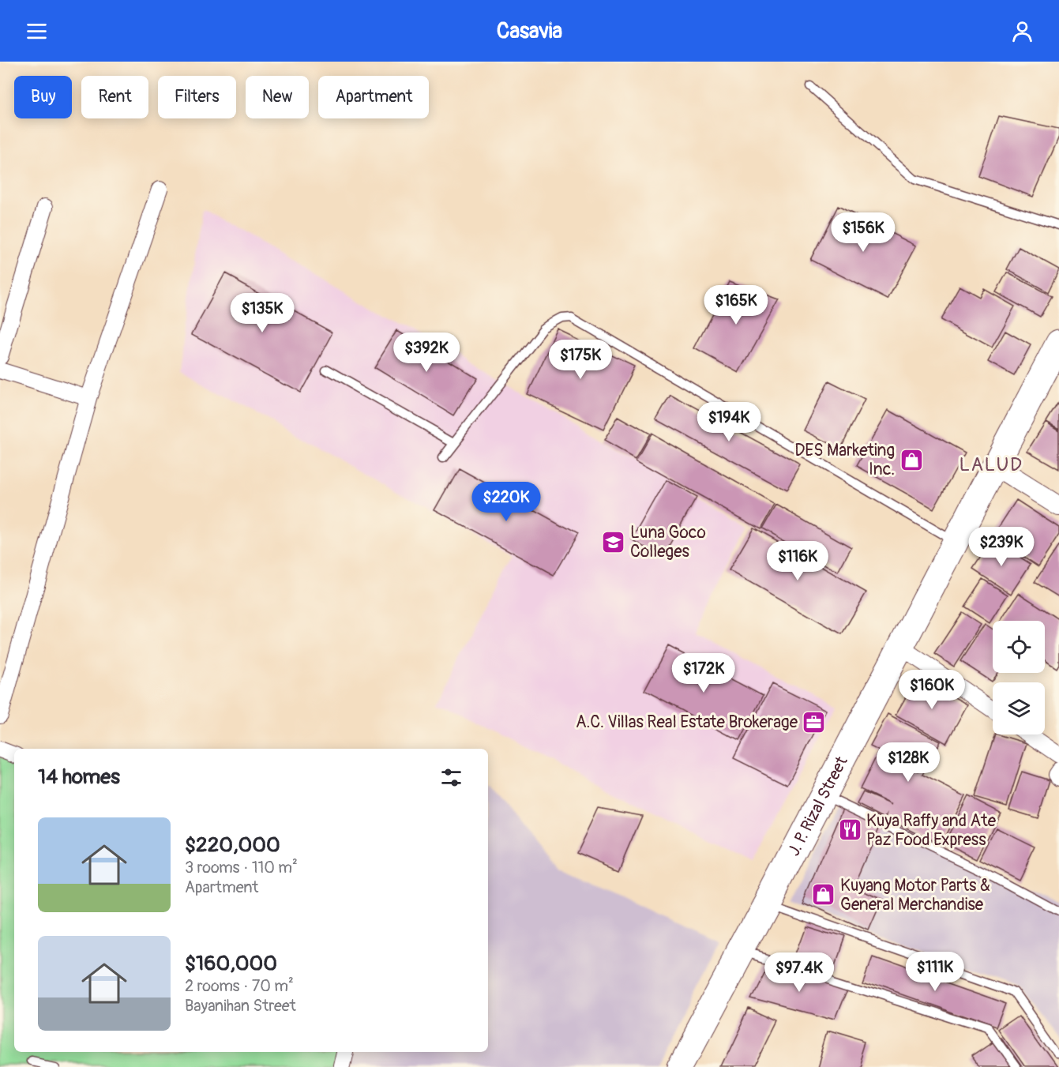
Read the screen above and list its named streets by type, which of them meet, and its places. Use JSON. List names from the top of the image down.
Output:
{
  "streets": {
    "highway": ["J. P. Rizal Street"]
  },
  "districts": ["LALUD"],
  "places": {
    "shop": ["DES Marketing Inc.", "Kuyang Motor Parts & General Merchandise"],
    "school or university": ["Luna Goco Colleges"],
    "office": ["A.C. Villas Real Estate Brokerage"],
    "restaurant": ["Kuya Raffy and Ate Paz Food Express"]
  },
  "page": {
    "header": "Casavia",
    "chip": [
      "Buy",
      "Rent",
      "Filters",
      "New",
      "Apartment"
    ],
    "price": [
      "$156K",
      "$165K",
      "$135K",
      "$392K",
      "$175K",
      "$194K",
      "$220K",
      "$239K",
      "$116K",
      "$172K",
      "$160K",
      "$128K",
      "$111K",
      "$97.4K"
    ],
    "heading": "14 homes",
    "list": [
      {
        "name": "$220,000",
        "note": "3 rooms · 110 m² · Apartment"
      },
      {
        "name": "$160,000",
        "note": "2 rooms · 70 m² · Bayanihan Street"
      }
    ]
  }
}
